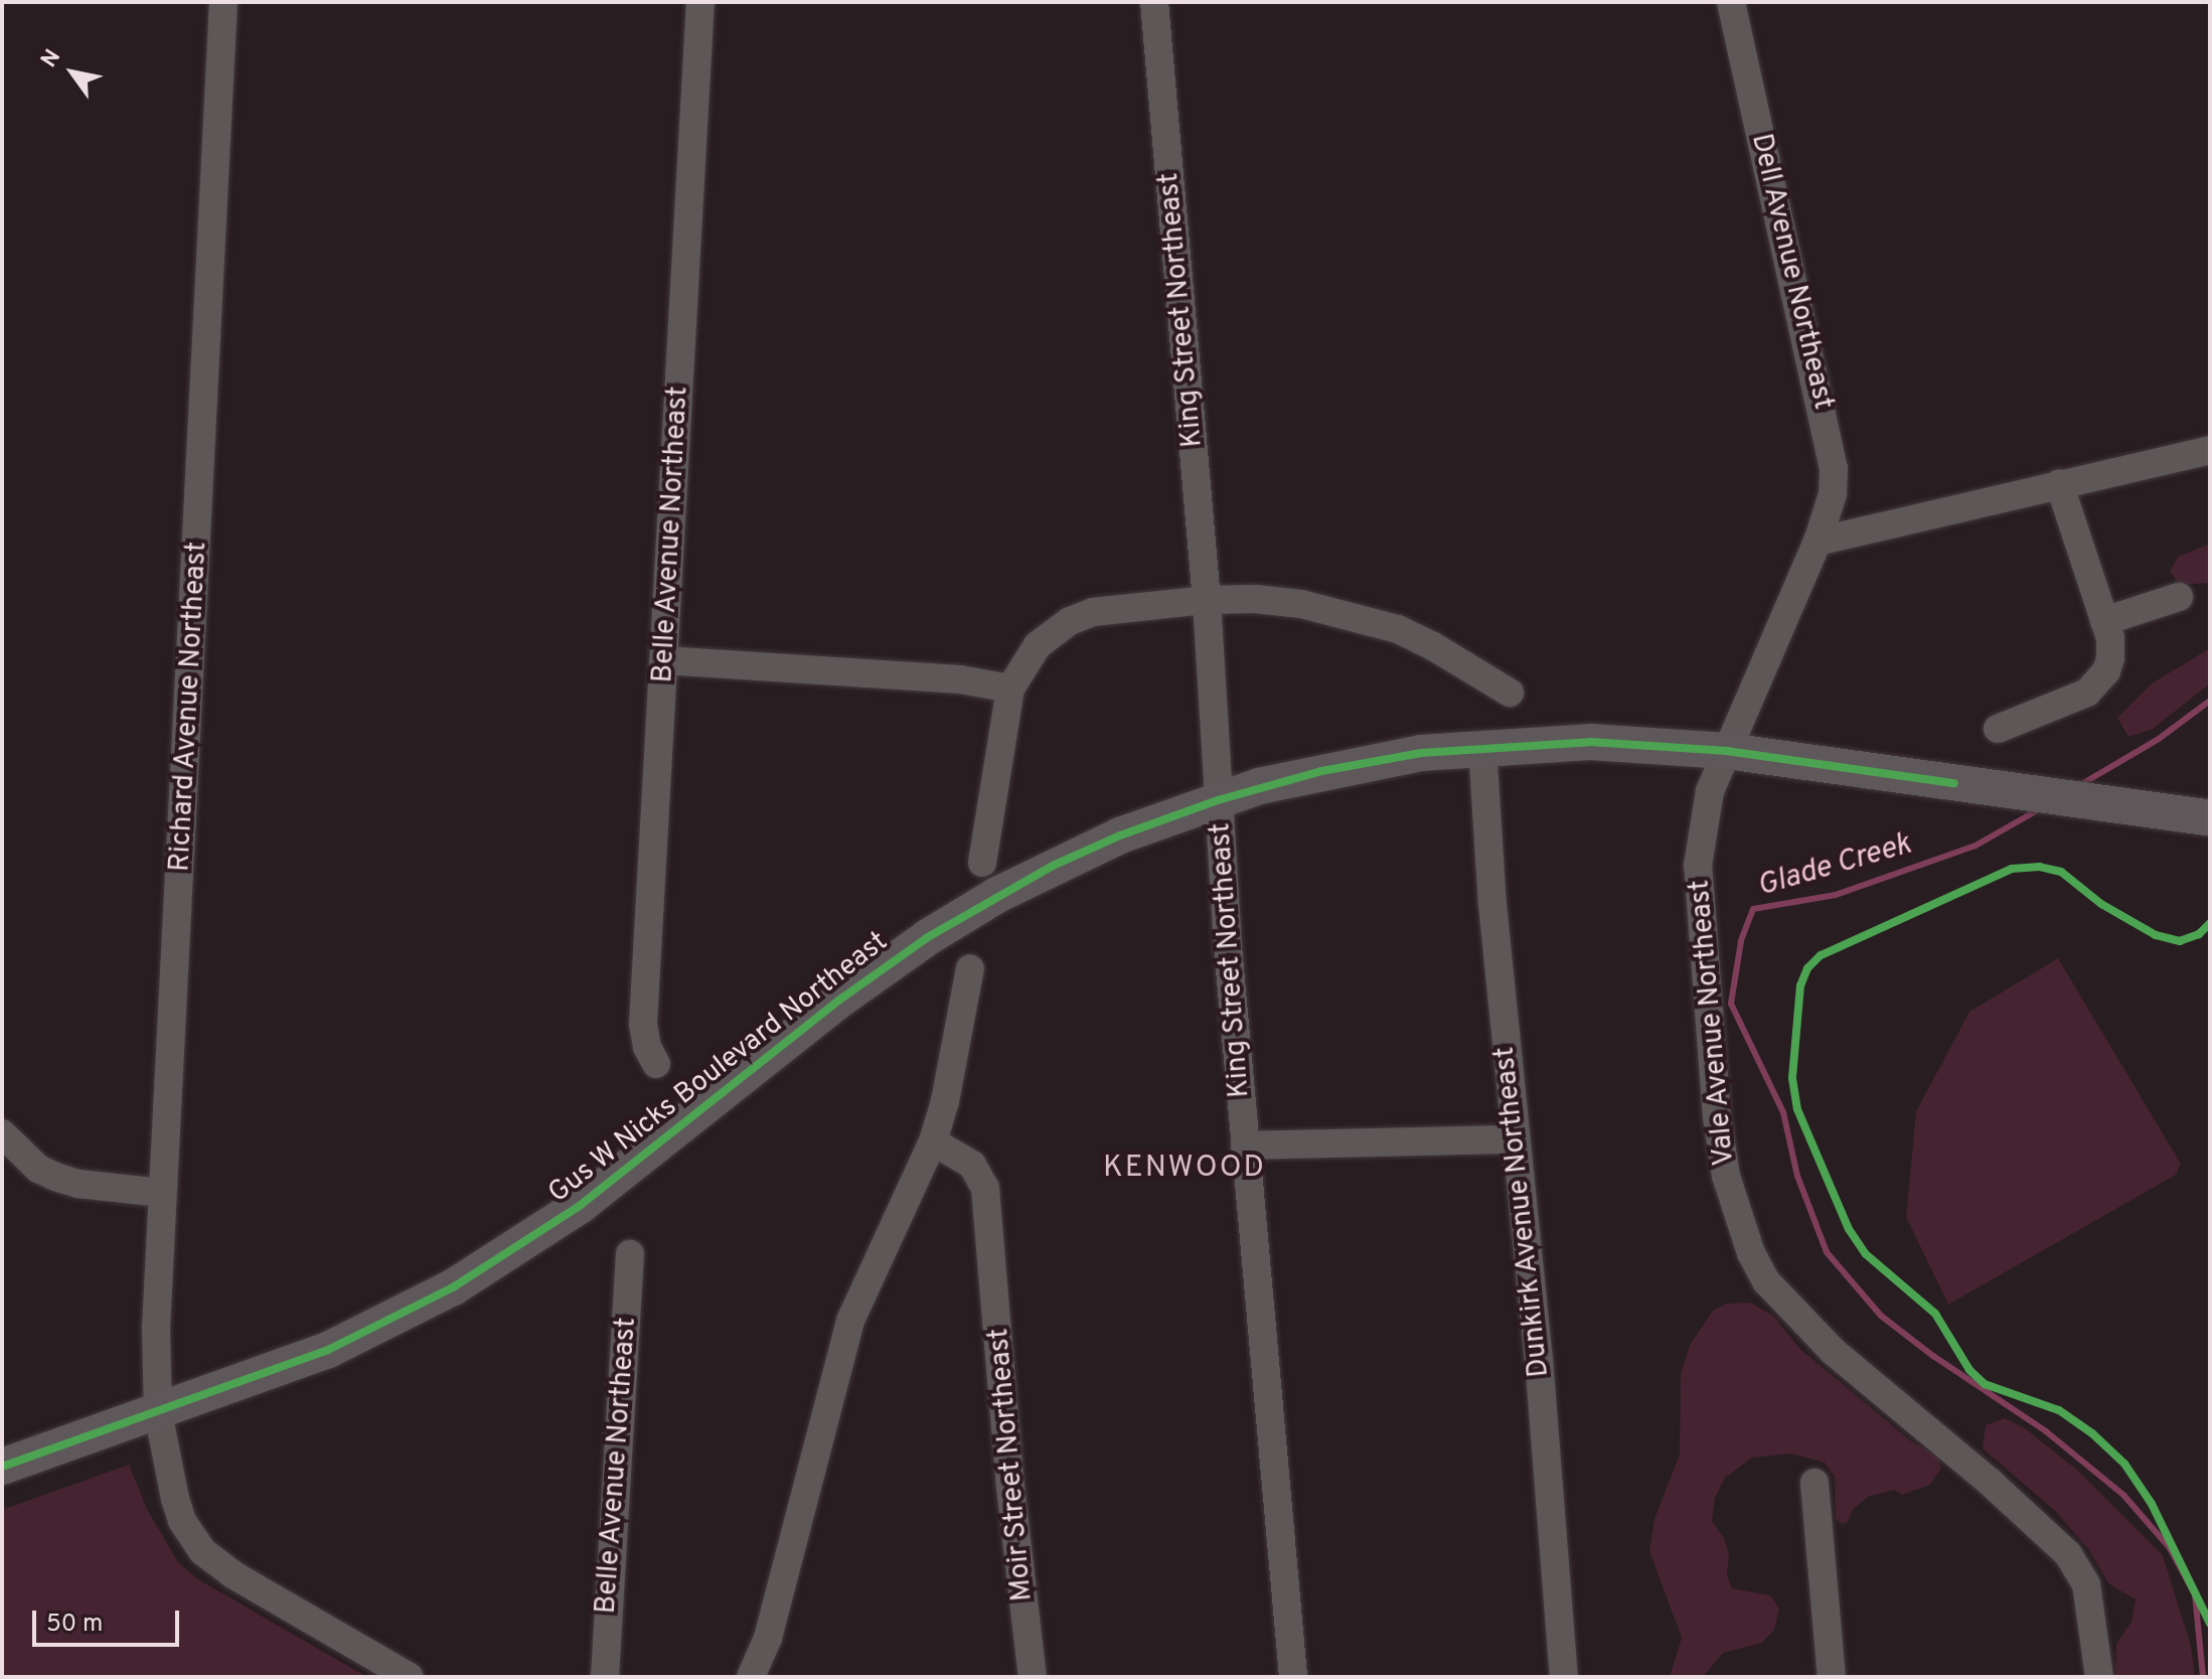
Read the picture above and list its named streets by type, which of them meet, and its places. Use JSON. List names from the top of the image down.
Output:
{
  "streets": {
    "main road": ["Gus W Nicks Boulevard Northeast"],
    "street": [
      "Dell Avenue Northeast",
      "King Street Northeast",
      "Belle Avenue Northeast",
      "Richard Avenue Northeast",
      "Vale Avenue Northeast",
      "Dunkirk Avenue Northeast",
      "Moir Street Northeast"
    ]
  },
  "crossings": [
    ["Dell Avenue Northeast", "Vale Avenue Northeast"],
    ["Dell Avenue Northeast", "Gus W Nicks Boulevard Northeast"],
    ["King Street Northeast", "Gus W Nicks Boulevard Northeast"],
    ["Richard Avenue Northeast", "Gus W Nicks Boulevard Northeast"],
    ["Vale Avenue Northeast", "Gus W Nicks Boulevard Northeast"],
    ["Gus W Nicks Boulevard Northeast", "Dunkirk Avenue Northeast"]
  ],
  "districts": ["KENWOOD"],
  "water": ["Glade Creek"],
  "scale_bar": "50 m",
  "north": "top left"
}
